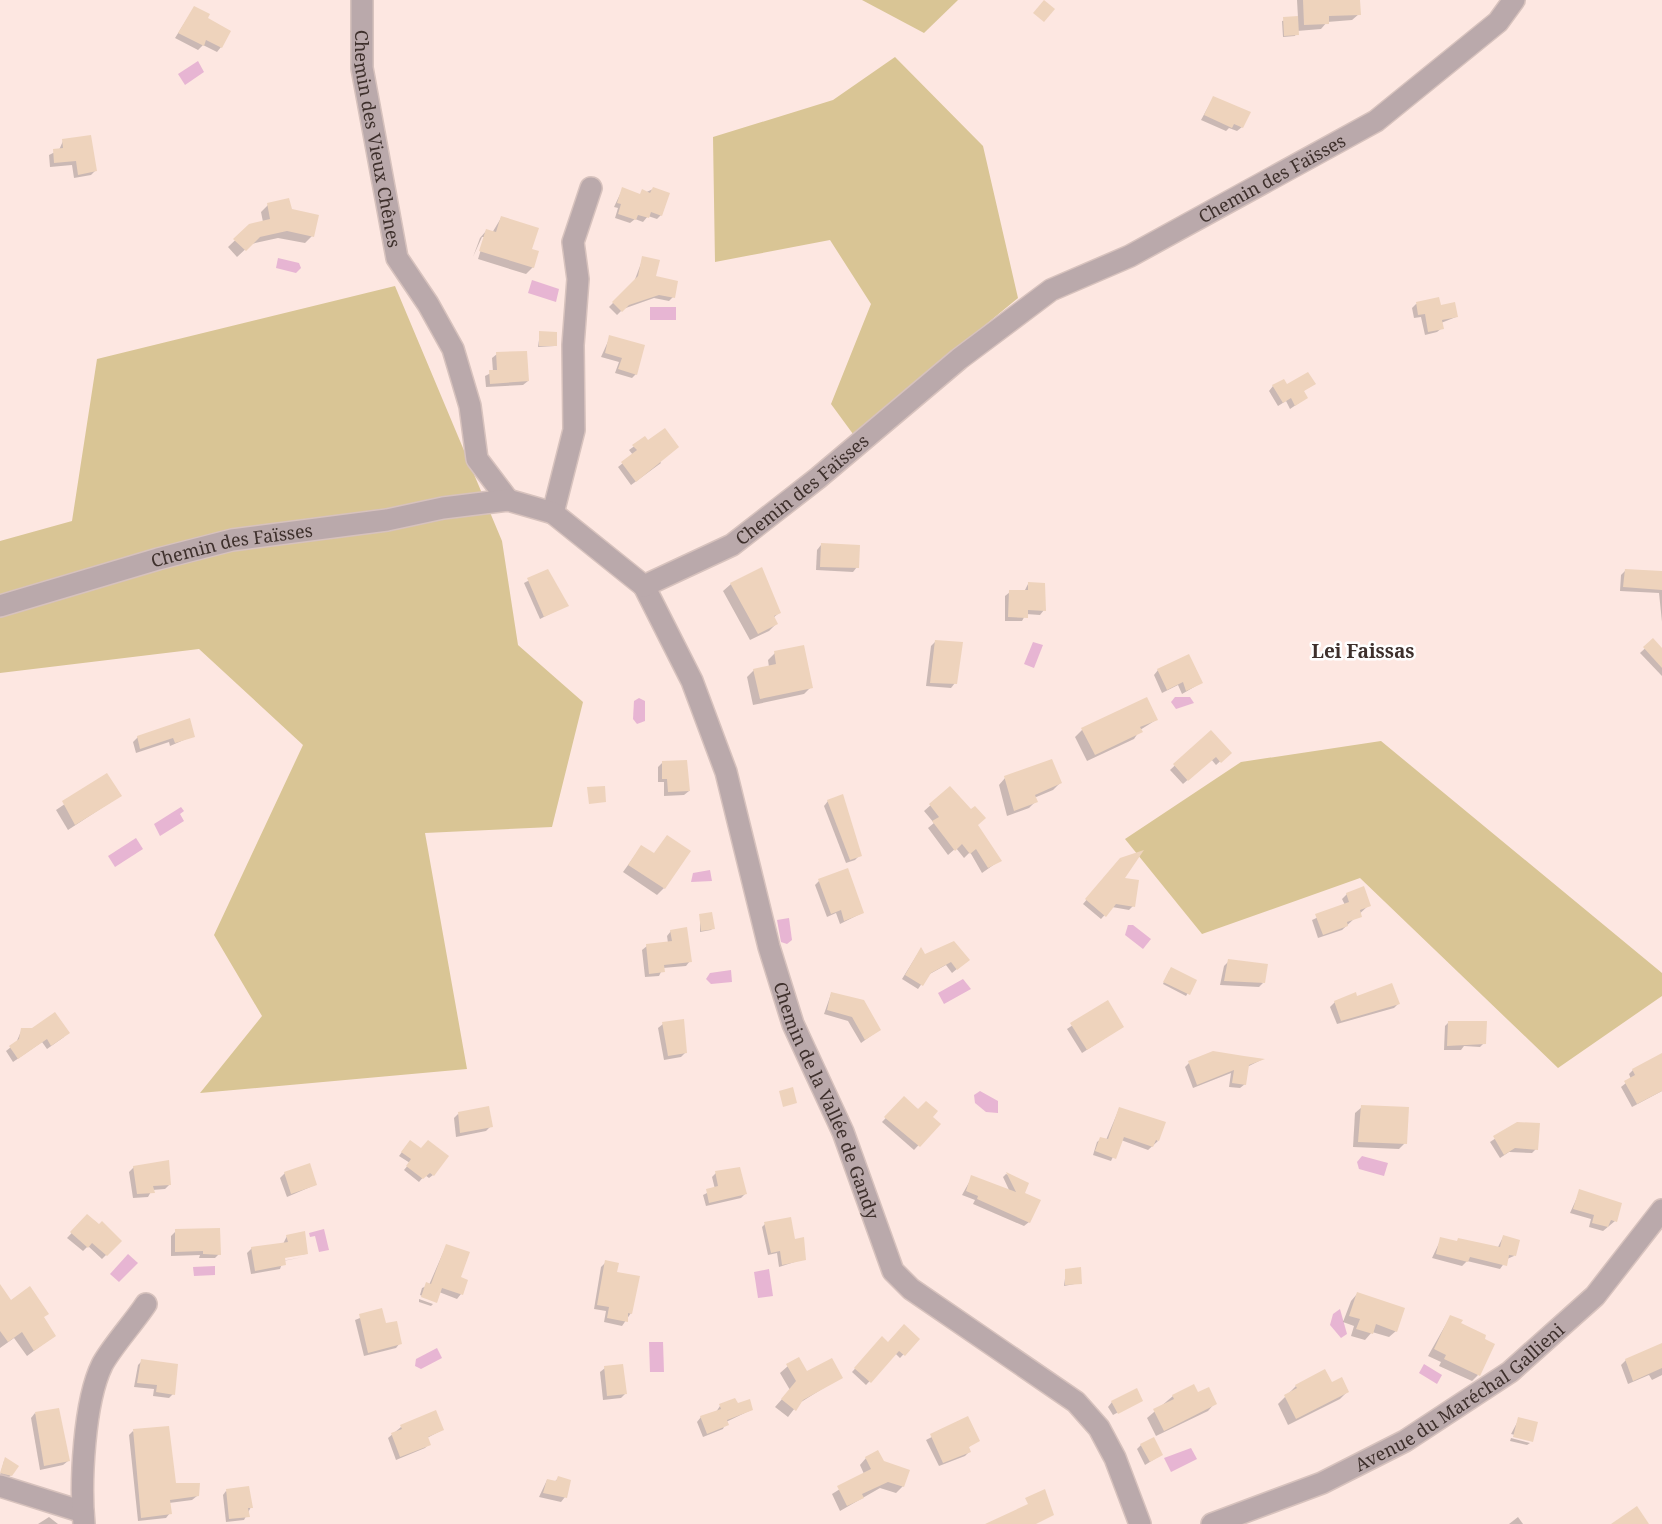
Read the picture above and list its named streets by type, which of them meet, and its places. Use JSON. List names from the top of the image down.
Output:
{
  "streets": {
    "street": [
      "Chemin des Vieux Chênes",
      "Chemin des Faïsses",
      "Chemin de la Vallée de Gandy",
      "Avenue du Maréchal Gallieni"
    ]
  },
  "crossings": [
    ["Chemin des Vieux Chênes", "Chemin des Faïsses"],
    ["Chemin des Faïsses", "Chemin de la Vallée de Gandy"]
  ],
  "districts": ["Lei Faissas"]
}
